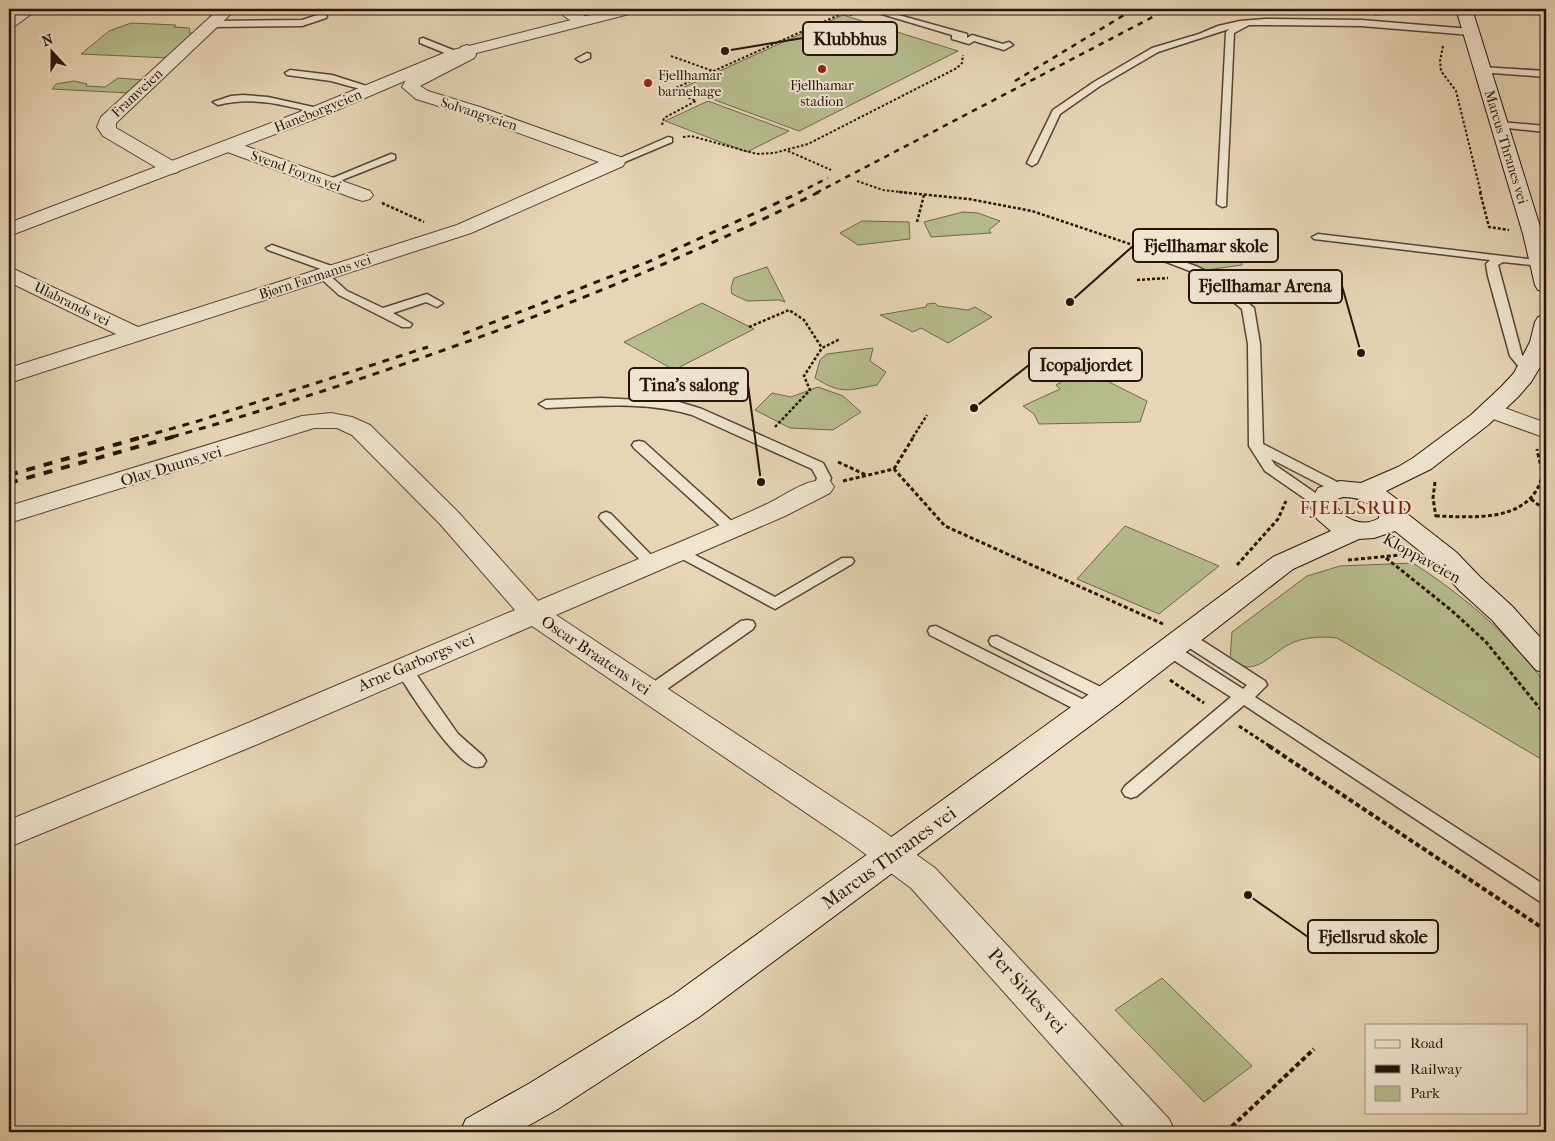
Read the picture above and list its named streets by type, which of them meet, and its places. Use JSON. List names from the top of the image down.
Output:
{
  "streets": {
    "street": [
      "Framveien",
      "Haneborgveien",
      "Solvangveien",
      "Marcus Thranes vei",
      "Svend Foyns vei",
      "Bjørn Farmanns vei",
      "Ulabrands vei",
      "Olav Duuns vei",
      "Kloppaveien",
      "Oscar Braatens vei",
      "Arne Garborgs vei",
      "Per Sivles vei"
    ]
  },
  "crossings": [
    ["Framveien", "Haneborgveien"],
    ["Haneborgveien", "Solvangveien"],
    ["Haneborgveien", "Svend Foyns vei"],
    ["Solvangveien", "Bjørn Farmanns vei"],
    ["Marcus Thranes vei", "Kloppaveien"],
    ["Marcus Thranes vei", "Oscar Braatens vei"],
    ["Marcus Thranes vei", "Per Sivles vei"],
    ["Bjørn Farmanns vei", "Ulabrands vei"],
    ["Olav Duuns vei", "Oscar Braatens vei"],
    ["Oscar Braatens vei", "Arne Garborgs vei"],
    ["Oscar Braatens vei", "Per Sivles vei"]
  ],
  "districts": ["FJELLSRUD"],
  "places": [
    "Klubbhus",
    "Fjellhamar stadion",
    "Fjellhamar barnehage",
    "Fjellhamar skole",
    "Fjellhamar Arena",
    "Icopaljordet",
    "Tina's salong",
    "Fjellsrud skole"
  ],
  "legend": ["Road", "Railway", "Park"],
  "north": "top"
}
